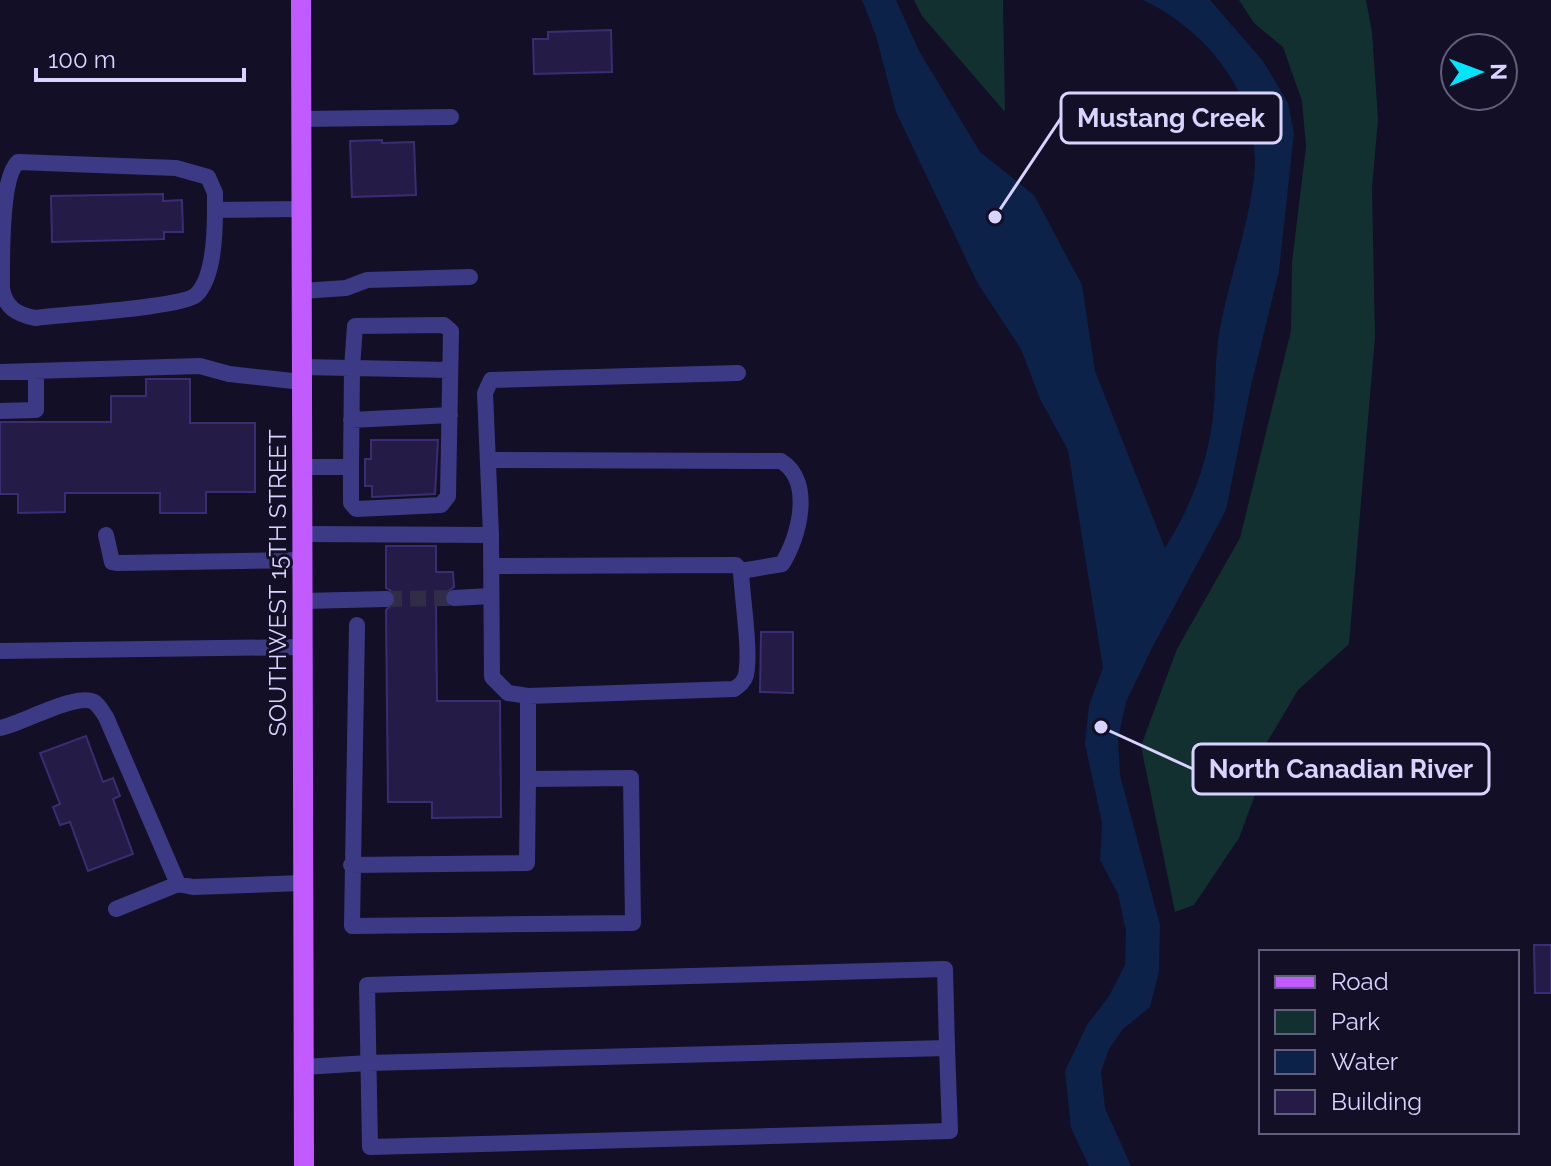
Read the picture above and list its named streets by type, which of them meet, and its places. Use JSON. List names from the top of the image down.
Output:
{
  "streets": {
    "main road": ["SOUTHWEST 15TH STREET"]
  },
  "places": ["Mustang Creek", "North Canadian River"],
  "legend": [
    "Road",
    "Park",
    "Water",
    "Building"
  ],
  "scale_bar": "100 m",
  "north": "right"
}
